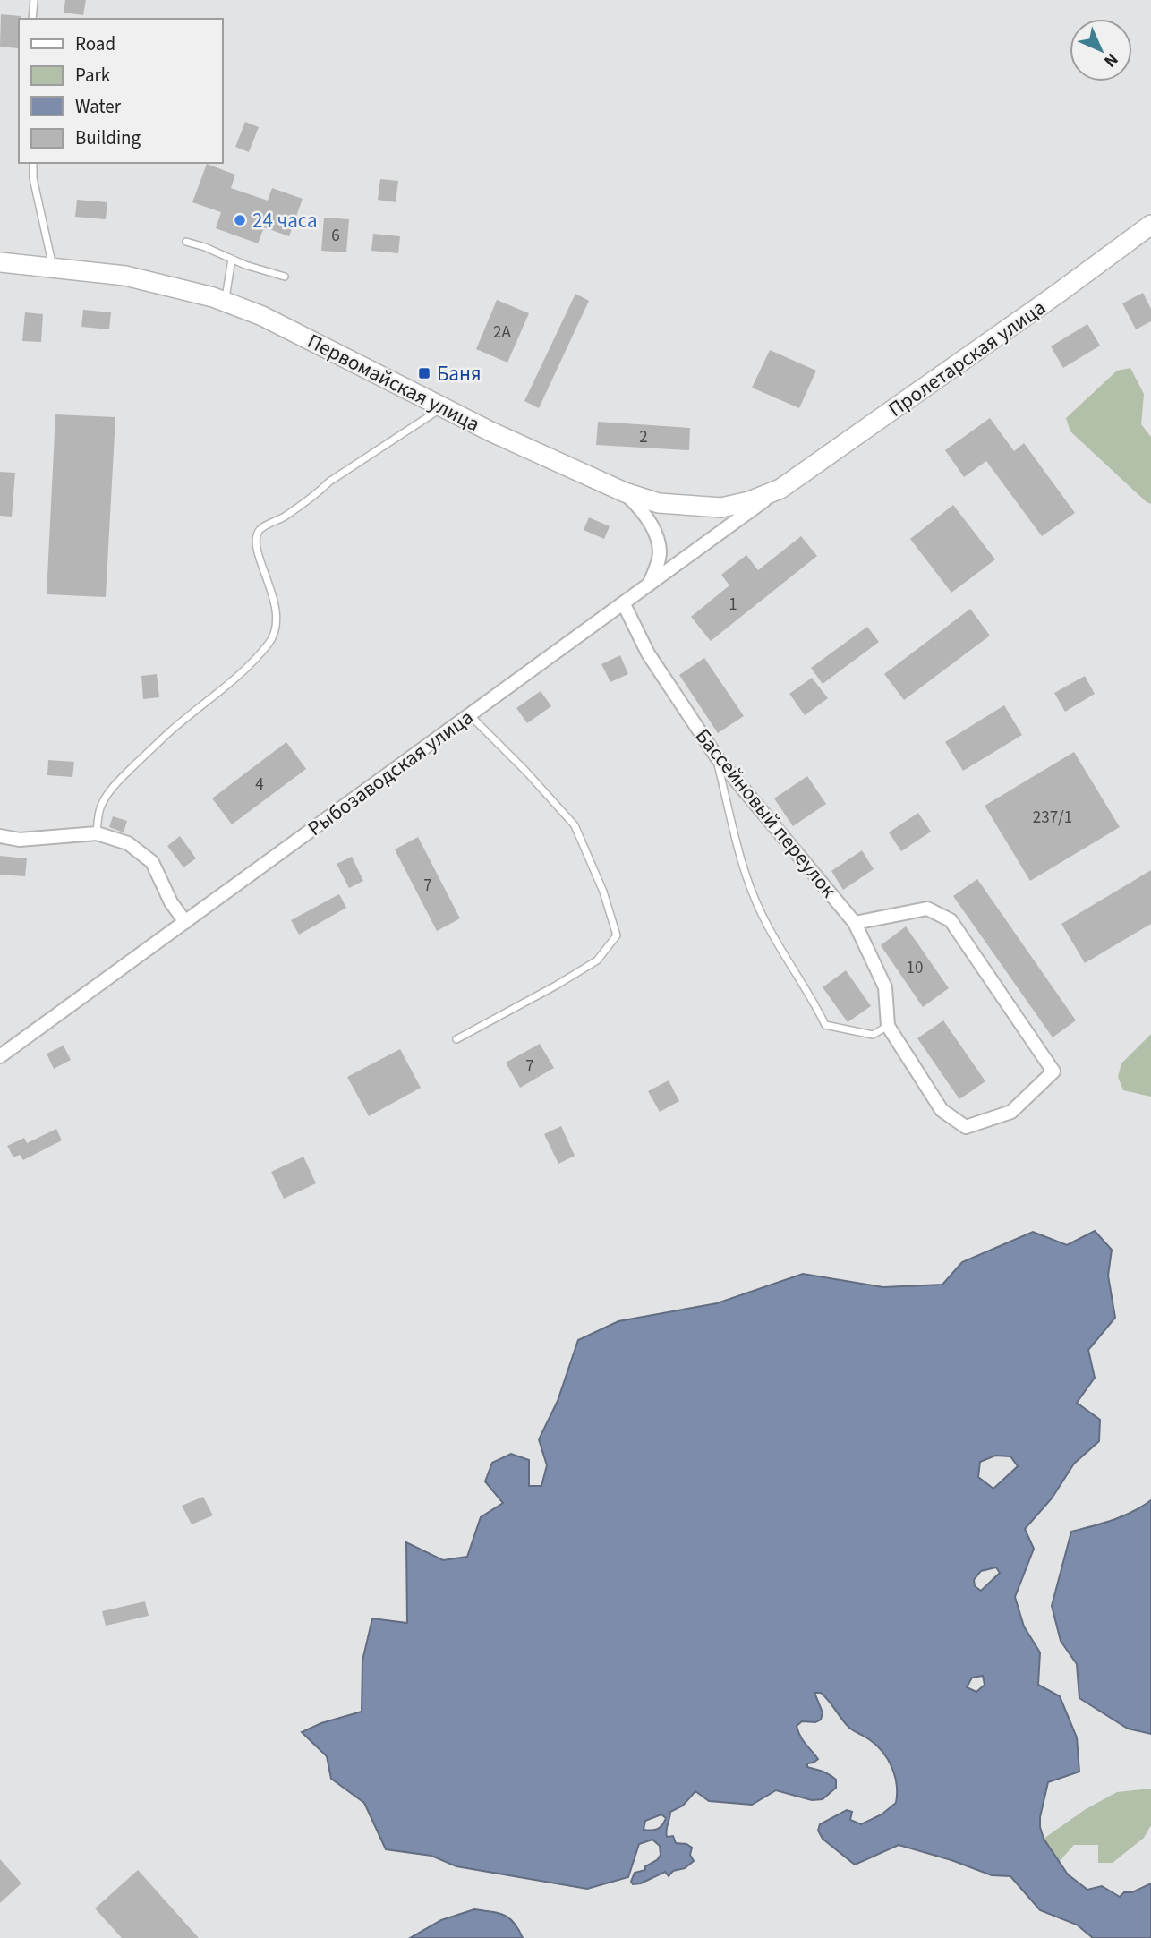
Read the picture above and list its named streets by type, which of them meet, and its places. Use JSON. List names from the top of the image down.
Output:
{
  "streets": {
    "street": [
      "Пролетарская улица",
      "Первомайская улица",
      "Рыбозаводская улица",
      "Бассейновый переулок"
    ]
  },
  "crossings": [
    ["Пролетарская улица", "Первомайская улица"],
    ["Пролетарская улица", "Рыбозаводская улица"],
    ["Первомайская улица", "Рыбозаводская улица"],
    ["Рыбозаводская улица", "Бассейновый переулок"]
  ],
  "places": {
    "other": ["24 часа"],
    "transit": ["Баня"]
  },
  "house_numbers": [
    "6",
    "2А",
    "2",
    "1",
    "4",
    "237/1",
    "7",
    "10",
    "7"
  ],
  "legend": [
    "Road",
    "Park",
    "Water",
    "Building"
  ],
  "north": "bottom right"
}
